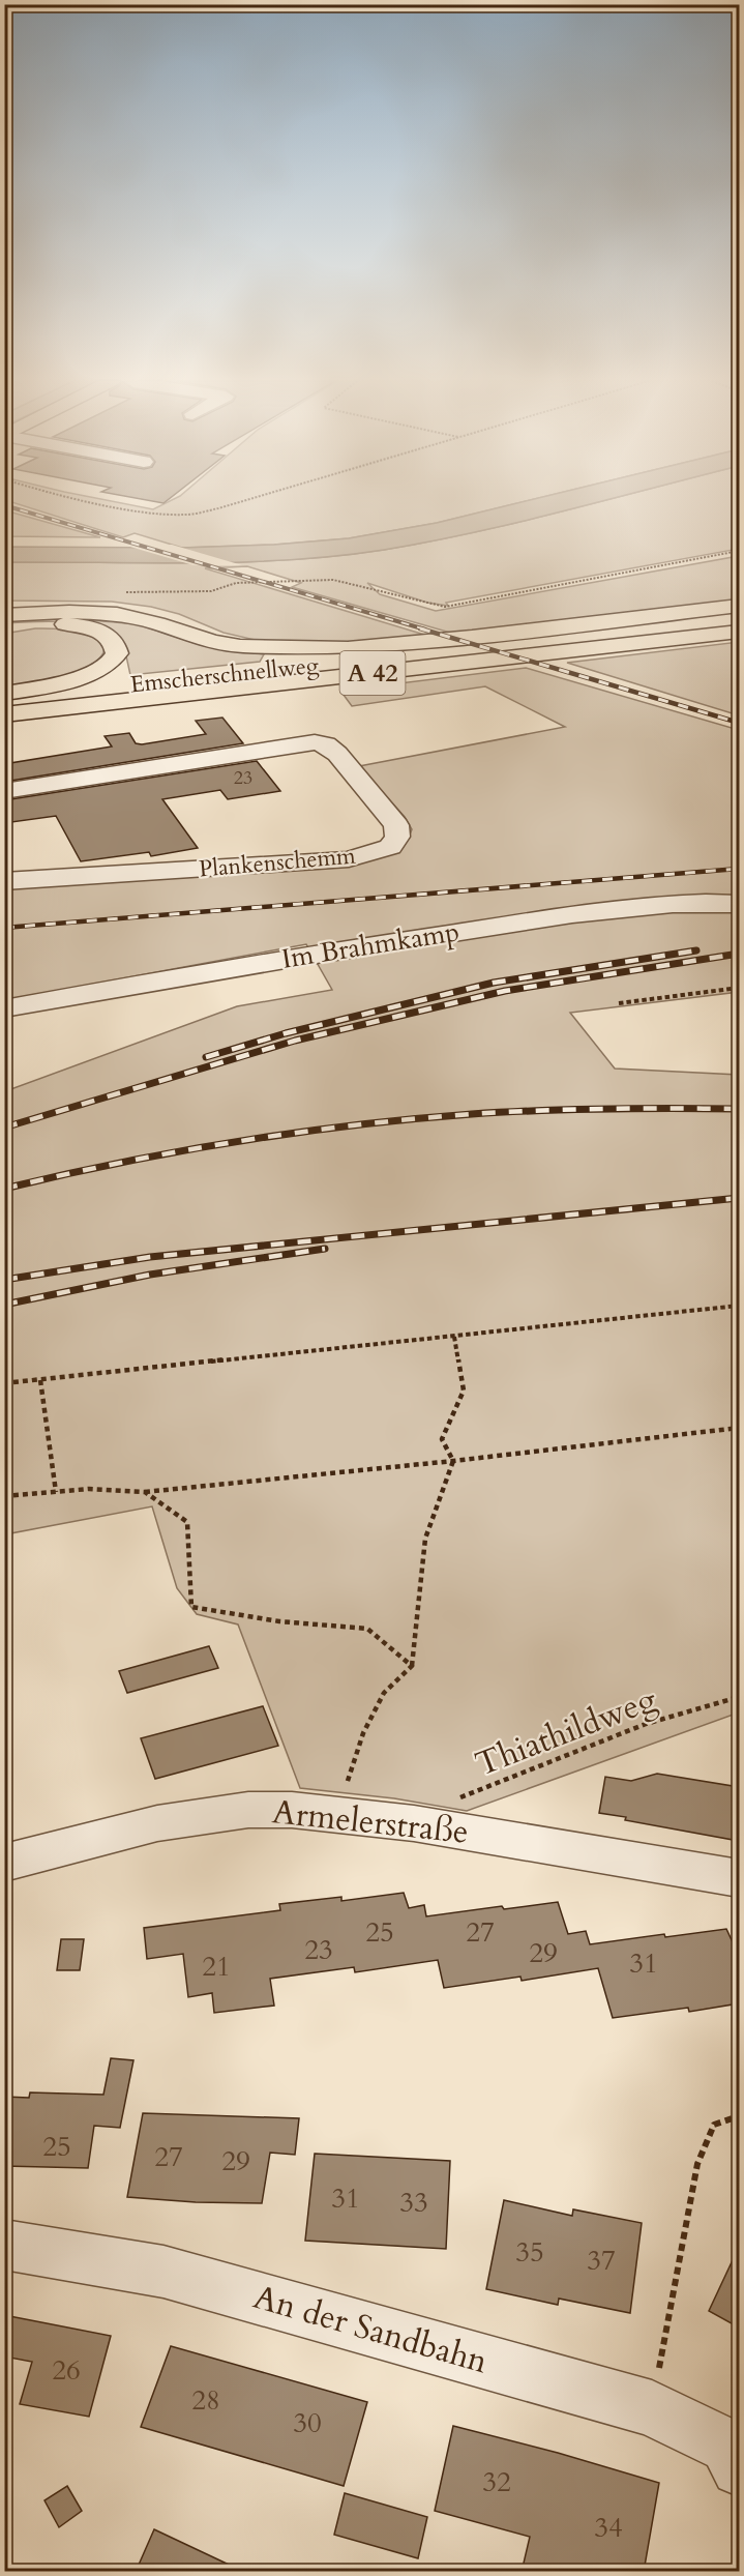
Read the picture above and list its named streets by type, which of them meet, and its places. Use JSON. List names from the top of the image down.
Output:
{
  "streets": {
    "main road": ["A 42", "Emscherschnellweg"],
    "street": [
      "Plankenschemm",
      "Im Brahmkamp",
      "Armelerstraße",
      "An der Sandbahn"
    ],
    "path": ["Thiathildweg"]
  },
  "crossings": [
    ["Thiathildweg", "Armelerstraße"]
  ],
  "house_numbers": [
    "23",
    "25",
    "27",
    "23",
    "29",
    "31",
    "21",
    "25",
    "27",
    "29",
    "31",
    "33",
    "35",
    "37",
    "26",
    "28",
    "30",
    "32",
    "34"
  ]
}
